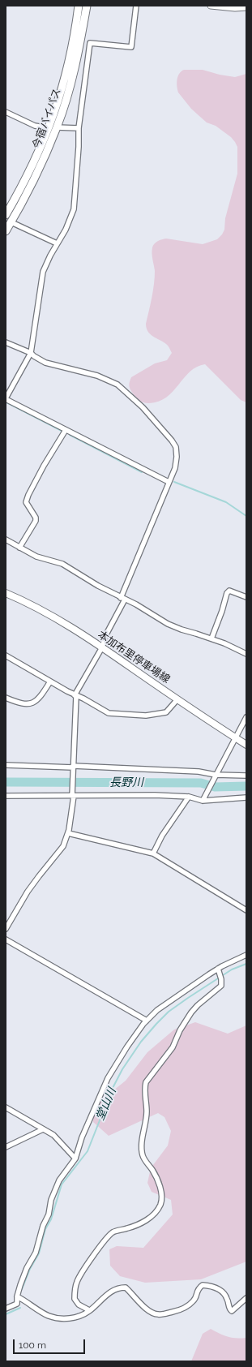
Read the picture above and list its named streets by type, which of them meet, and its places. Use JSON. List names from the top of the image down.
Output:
{
  "streets": {
    "highway": ["今宿バイパス"],
    "main road": ["本加布里停車場線"]
  },
  "water": ["長野川", "堂山川"],
  "scale_bar": "100 m"
}
